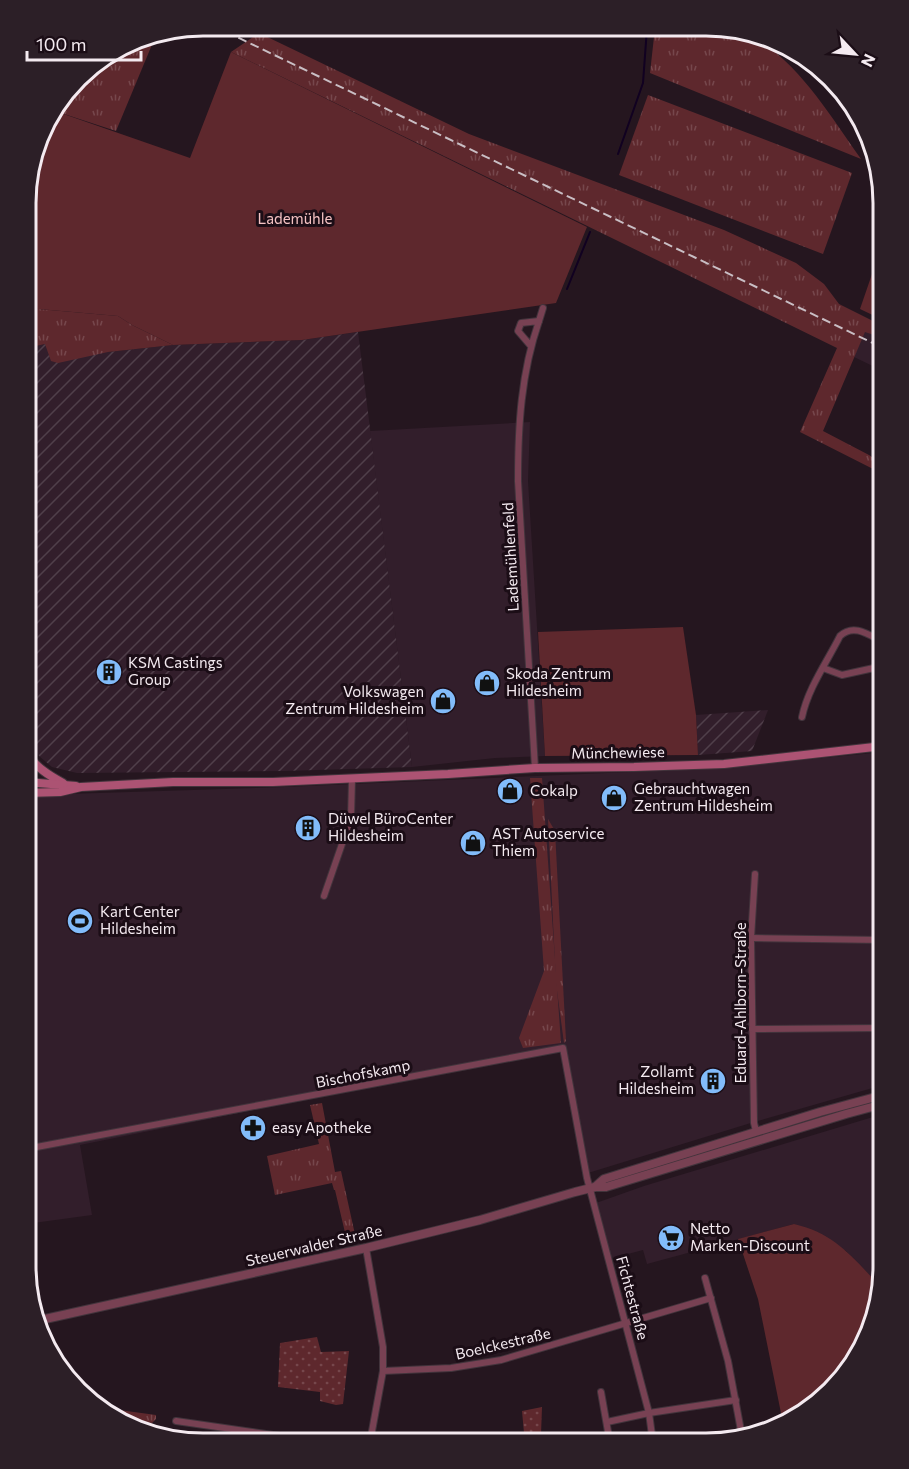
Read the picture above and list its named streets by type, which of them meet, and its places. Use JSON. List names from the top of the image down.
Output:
{
  "streets": {
    "main road": ["Münchewiese"],
    "street": [
      "Lademühlenfeld",
      "Eduard-Ahlborn-Straße",
      "Bischofskamp",
      "Steuerwalder Straße",
      "Fichtestraße",
      "Boelckestraße"
    ]
  },
  "crossings": [
    ["Lademühlenfeld", "Münchewiese"],
    ["Eduard-Ahlborn-Straße", "Steuerwalder Straße"],
    ["Bischofskamp", "Steuerwalder Straße"],
    ["Bischofskamp", "Fichtestraße"],
    ["Steuerwalder Straße", "Fichtestraße"],
    ["Fichtestraße", "Boelckestraße"]
  ],
  "parks": ["Lademühle"],
  "places": {
    "building": ["KSM Castings Group", "Düwel BüroCenter Hildesheim", "Zollamt Hildesheim"],
    "shop": [
      "Skoda Zentrum Hildesheim",
      "Volkswagen Zentrum Hildesheim",
      "Cokalp",
      "Gebrauchtwagen Zentrum Hildesheim",
      "AST Autoservice Thiem"
    ],
    "sports": ["Kart Center Hildesheim"],
    "pharmacy": ["easy Apotheke"],
    "supermarket": ["Netto Marken-Discount"]
  },
  "scale_bar": "100 m",
  "north": "bottom right"
}
